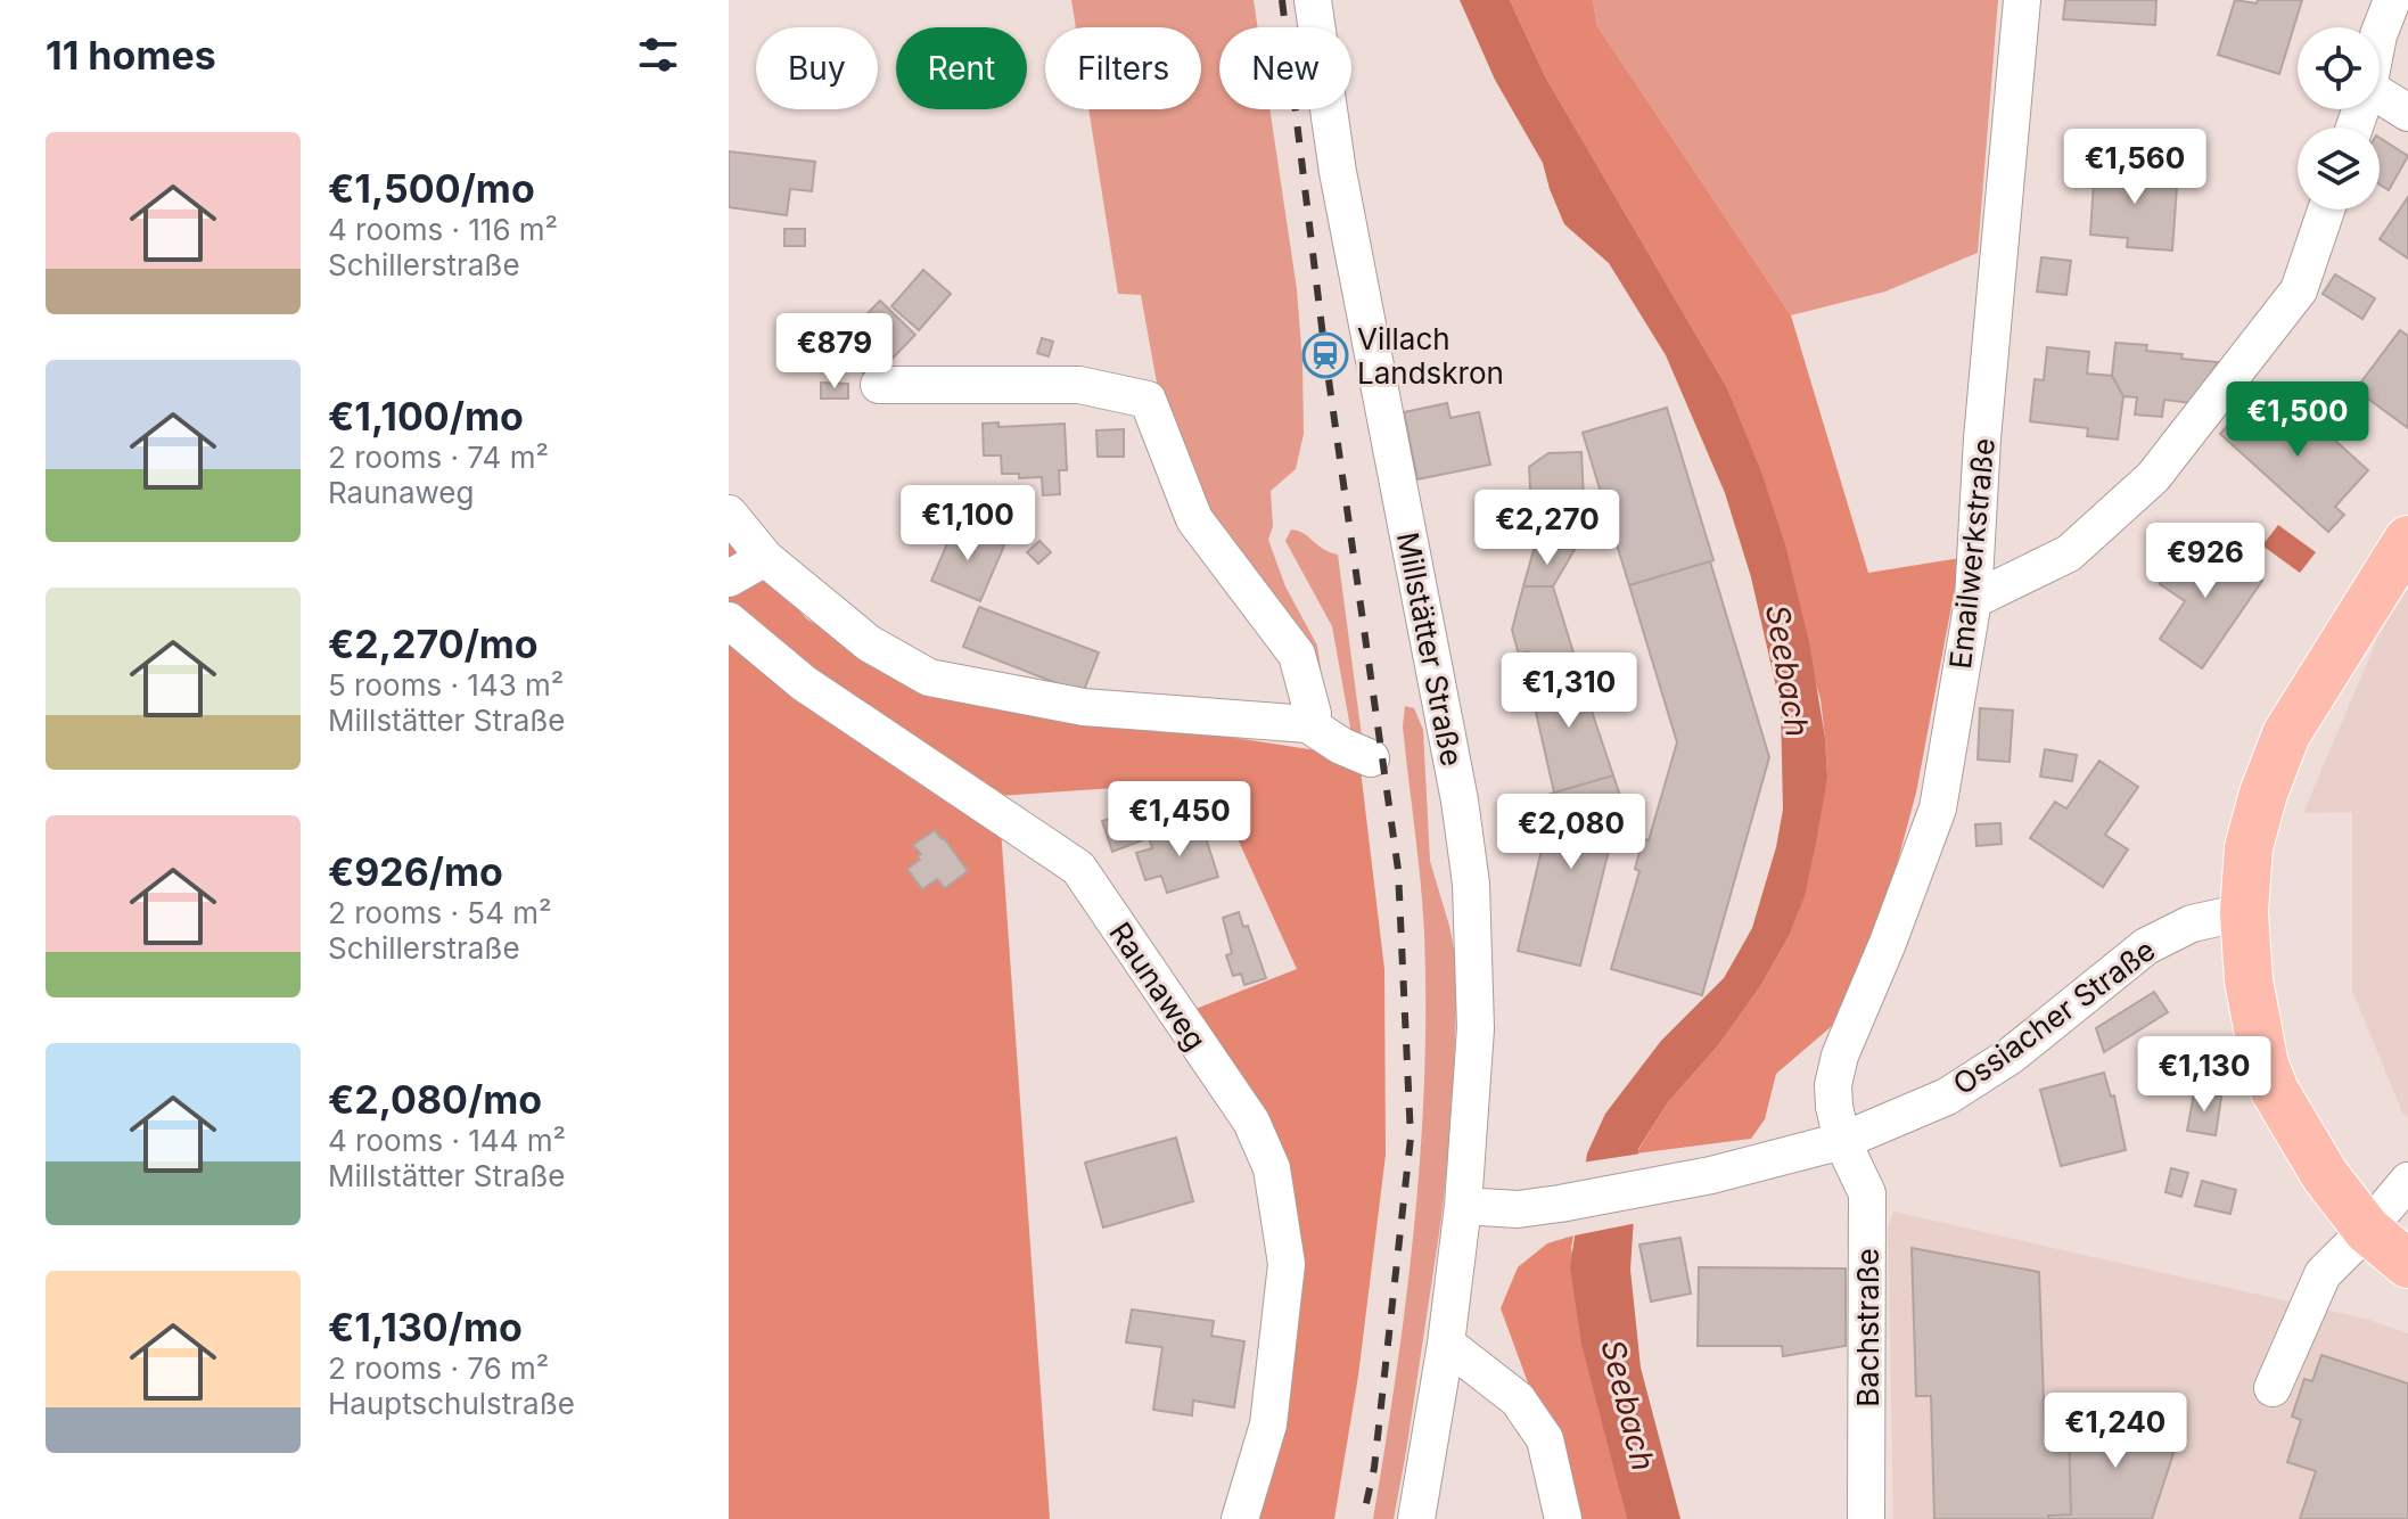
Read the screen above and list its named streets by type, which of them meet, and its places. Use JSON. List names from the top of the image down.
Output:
{
  "streets": {
    "street": [
      "Emailwerkstraße",
      "Millstätter Straße",
      "Raunaweg",
      "Ossiacher Straße",
      "Bachstraße"
    ]
  },
  "crossings": [
    ["Emailwerkstraße", "Ossiacher Straße"],
    ["Emailwerkstraße", "Bachstraße"],
    ["Millstätter Straße", "Ossiacher Straße"],
    ["Ossiacher Straße", "Bachstraße"]
  ],
  "water": ["Seebach"],
  "places": {
    "station": ["Villach Landskron"]
  },
  "page": {
    "heading": "11 homes",
    "chip": [
      "Buy",
      "Rent",
      "Filters",
      "New"
    ],
    "list": [
      {
        "name": "€1,500/mo",
        "note": "4 rooms · 116 m² · Schillerstraße"
      },
      {
        "name": "€1,100/mo",
        "note": "2 rooms · 74 m² · Raunaweg"
      },
      {
        "name": "€2,270/mo",
        "note": "5 rooms · 143 m² · Millstätter Straße"
      },
      {
        "name": "€926/mo",
        "note": "2 rooms · 54 m² · Schillerstraße"
      },
      {
        "name": "€2,080/mo",
        "note": "4 rooms · 144 m² · Millstätter Straße"
      },
      {
        "name": "€1,130/mo",
        "note": "2 rooms · 76 m² · Hauptschulstraße"
      }
    ],
    "price": [
      "€1,560",
      "€879",
      "€1,500",
      "€1,100",
      "€2,270",
      "€926",
      "€1,310",
      "€1,450",
      "€2,080",
      "€1,130",
      "€1,240"
    ]
  }
}
